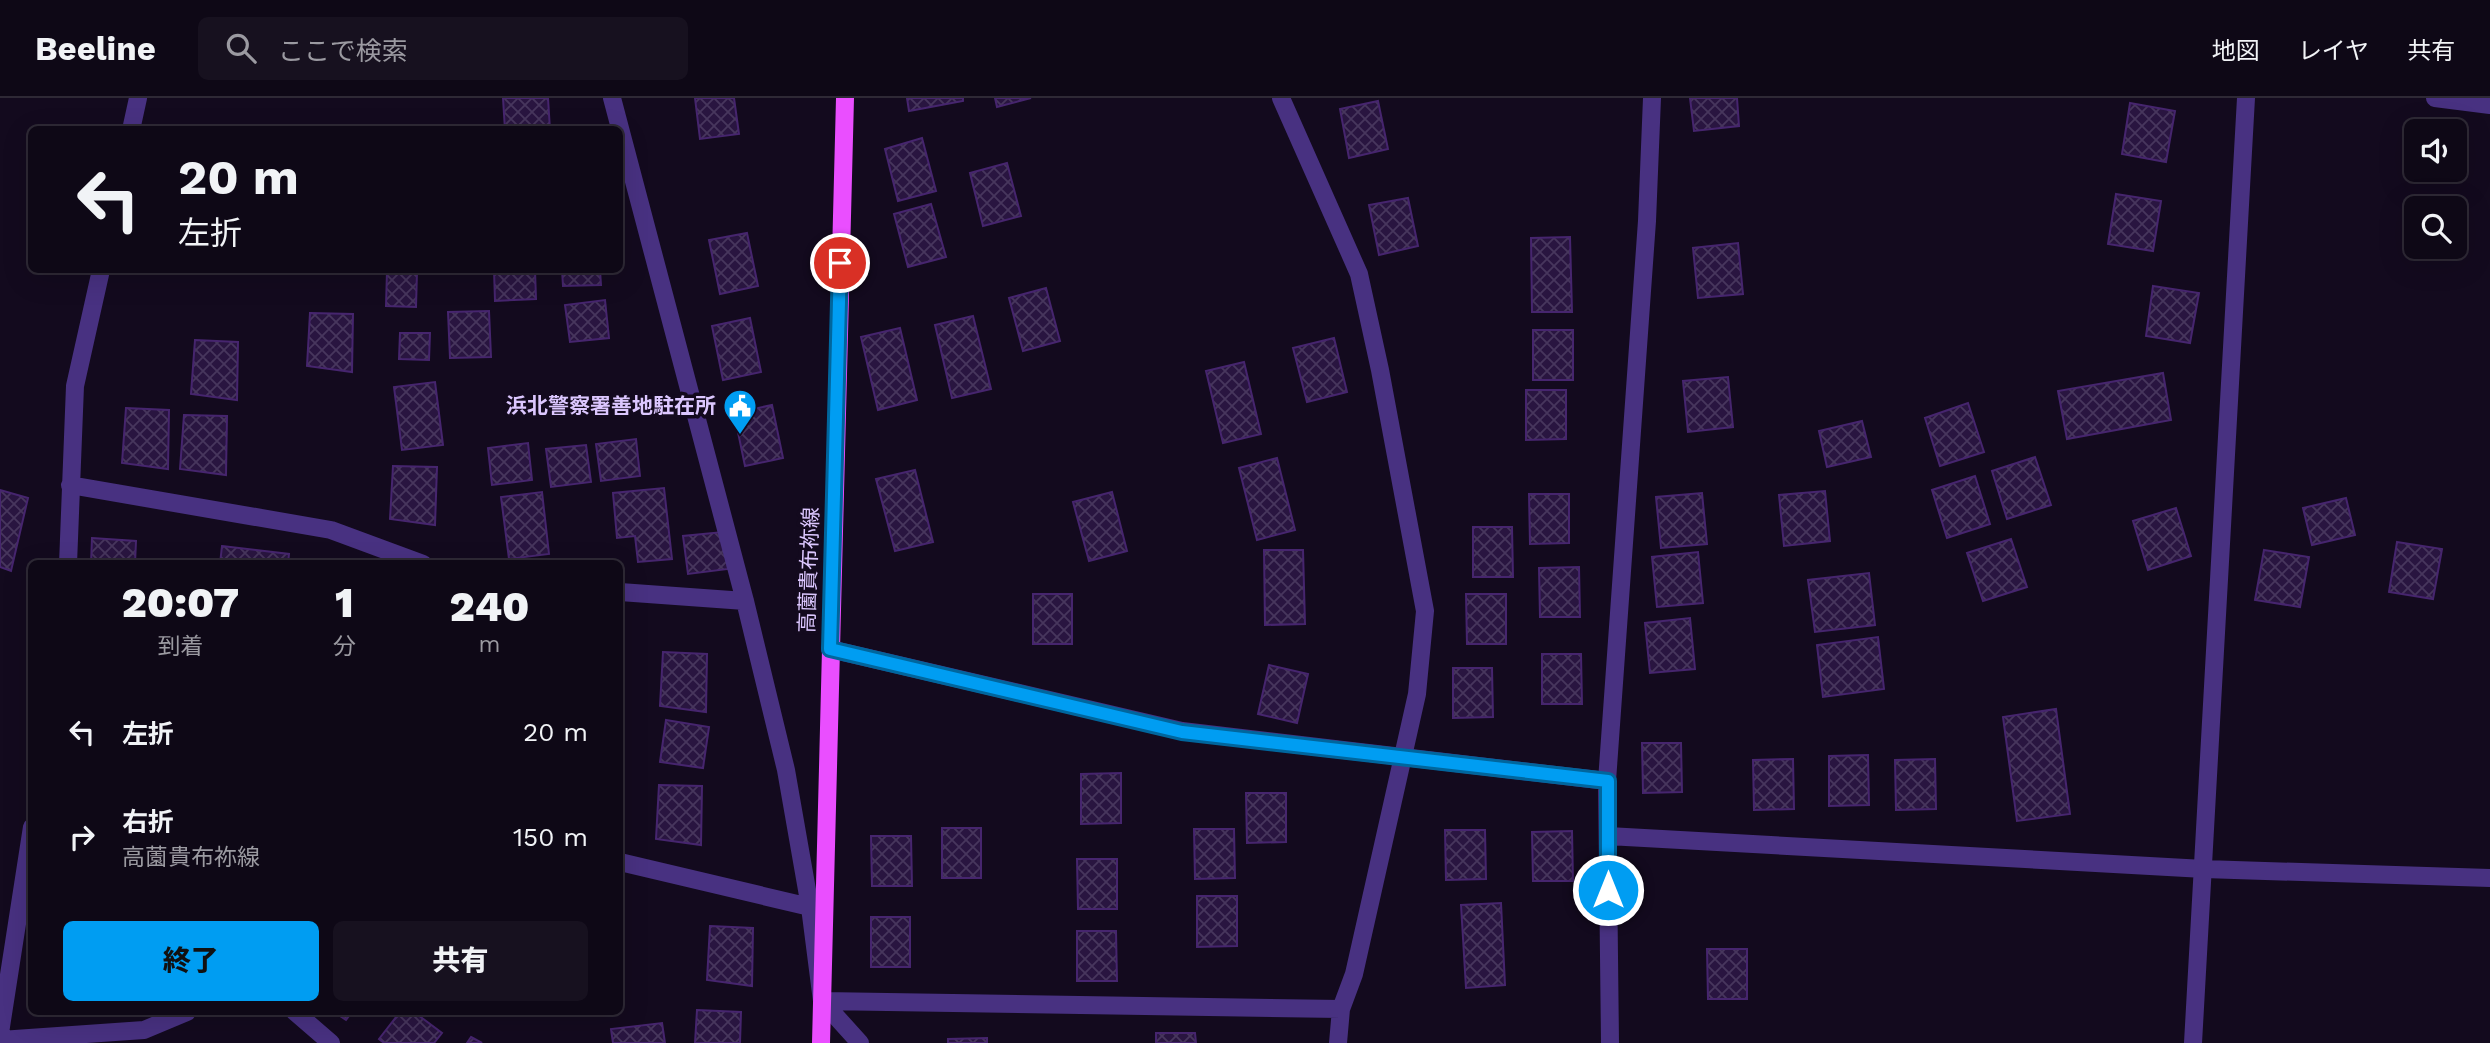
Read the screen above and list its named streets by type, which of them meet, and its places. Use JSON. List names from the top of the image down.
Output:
{
  "streets": {
    "main road": ["高薗貴布祢線"]
  },
  "places": {
    "public building": ["浜北警察署善地駐在所"]
  },
  "page": {
    "header": "Beeline",
    "search": "ここで検索",
    "nav": ["地図", "レイヤ", "共有"],
    "turn": ["20 m", "左折"],
    "eta": [
      "20:07",
      "到着",
      "1",
      "分",
      "240",
      "m"
    ],
    "list": [
      {
        "name": "左折",
        "value": "20 m"
      },
      {
        "name": "右折",
        "note": "高薗貴布祢線",
        "value": "150 m"
      }
    ],
    "buttons": ["終了", "共有"]
  }
}
